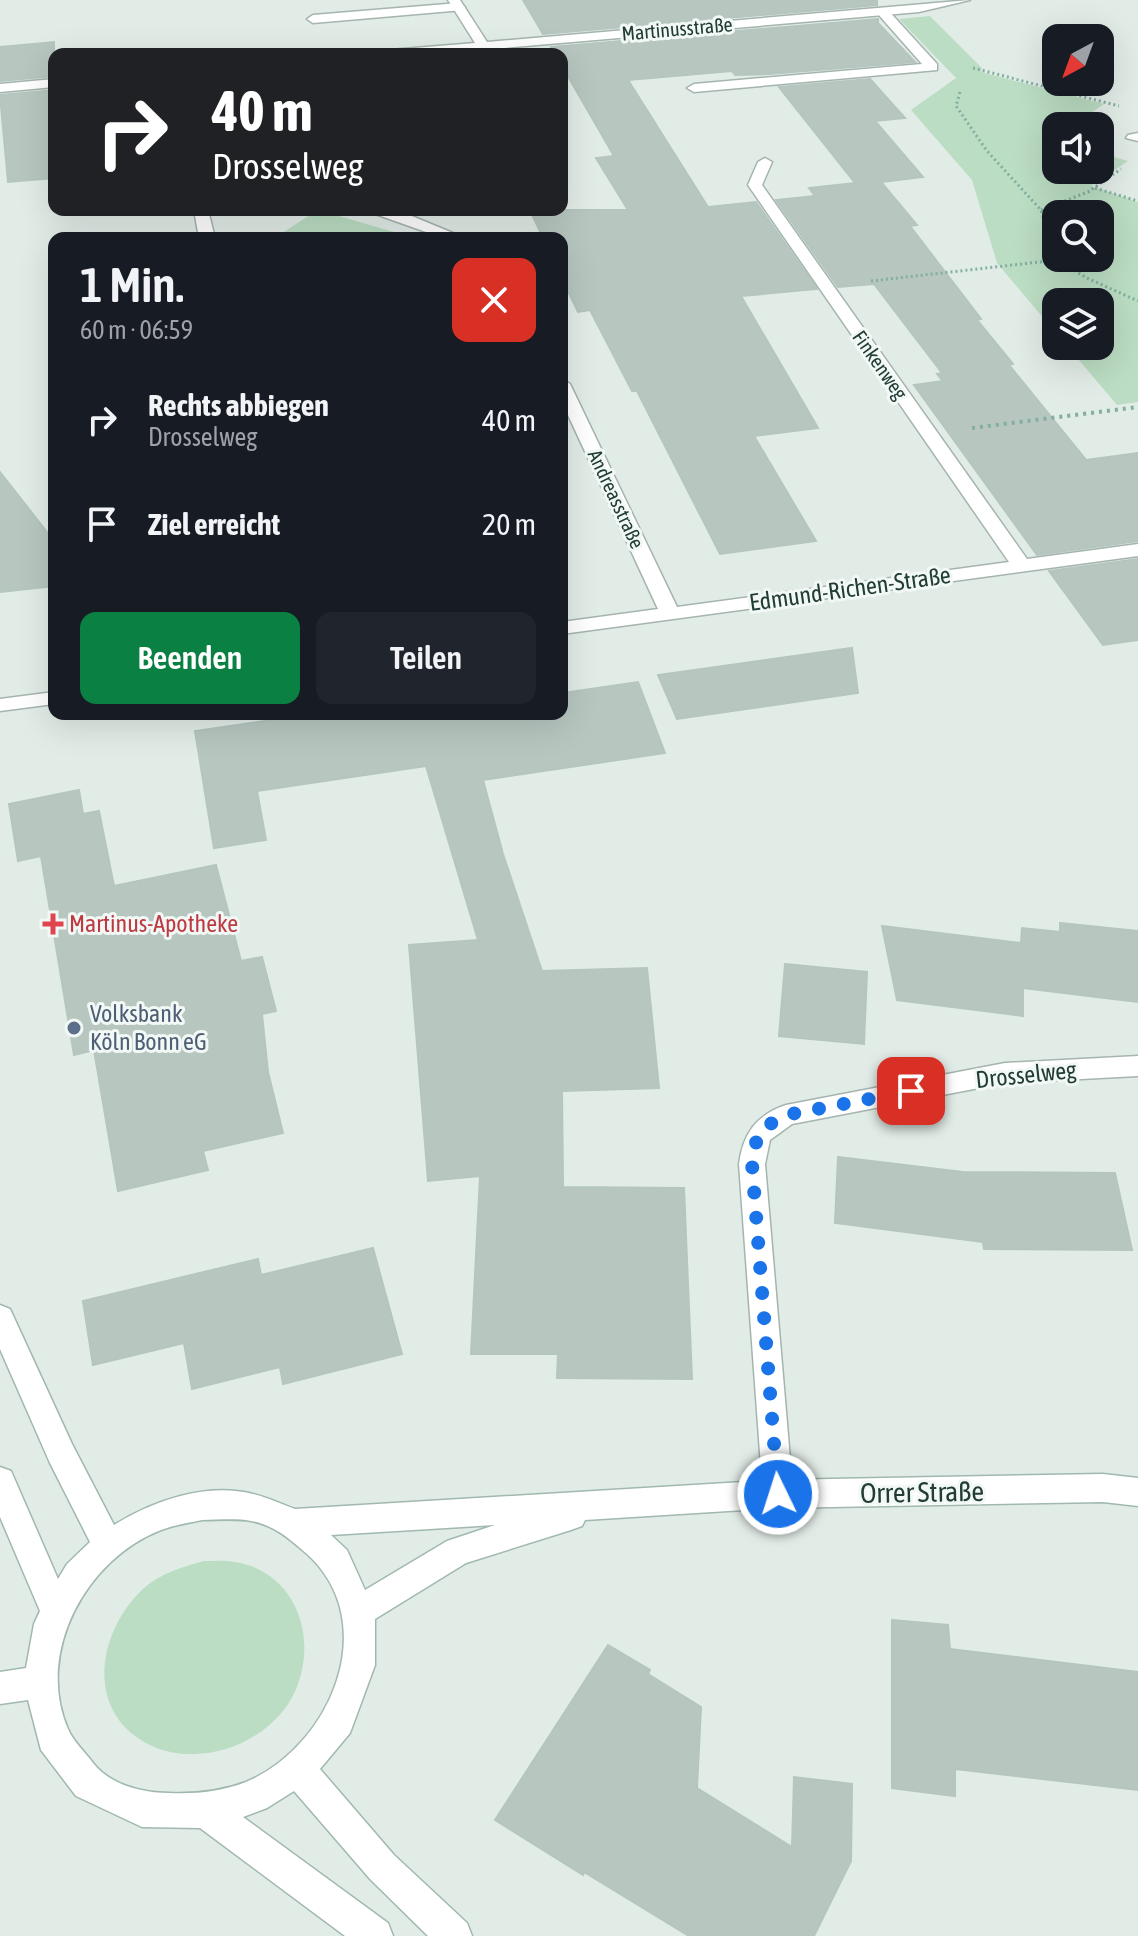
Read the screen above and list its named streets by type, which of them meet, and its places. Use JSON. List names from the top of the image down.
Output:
{
  "streets": {
    "street": [
      "Martinusstraße",
      "Finkenweg",
      "Andreasstraße",
      "Edmund-Richen-Straße",
      "Drosselweg",
      "Orrer Straße"
    ]
  },
  "crossings": [
    ["Finkenweg", "Edmund-Richen-Straße"],
    ["Andreasstraße", "Edmund-Richen-Straße"],
    ["Drosselweg", "Orrer Straße"]
  ],
  "places": {
    "health": ["Martinus-Apotheke"],
    "other": ["Volksbank Köln Bonn eG"]
  },
  "north": "bottom left",
  "page": {
    "turn": ["40 m", "Drosselweg"],
    "heading": ["1 Min.", "60 m · 06:59"],
    "list": [
      {
        "name": "Rechts abbiegen",
        "note": "Drosselweg",
        "value": "40 m"
      },
      {
        "name": "Ziel erreicht",
        "value": "20 m"
      }
    ],
    "buttons": ["Beenden", "Teilen"]
  }
}
